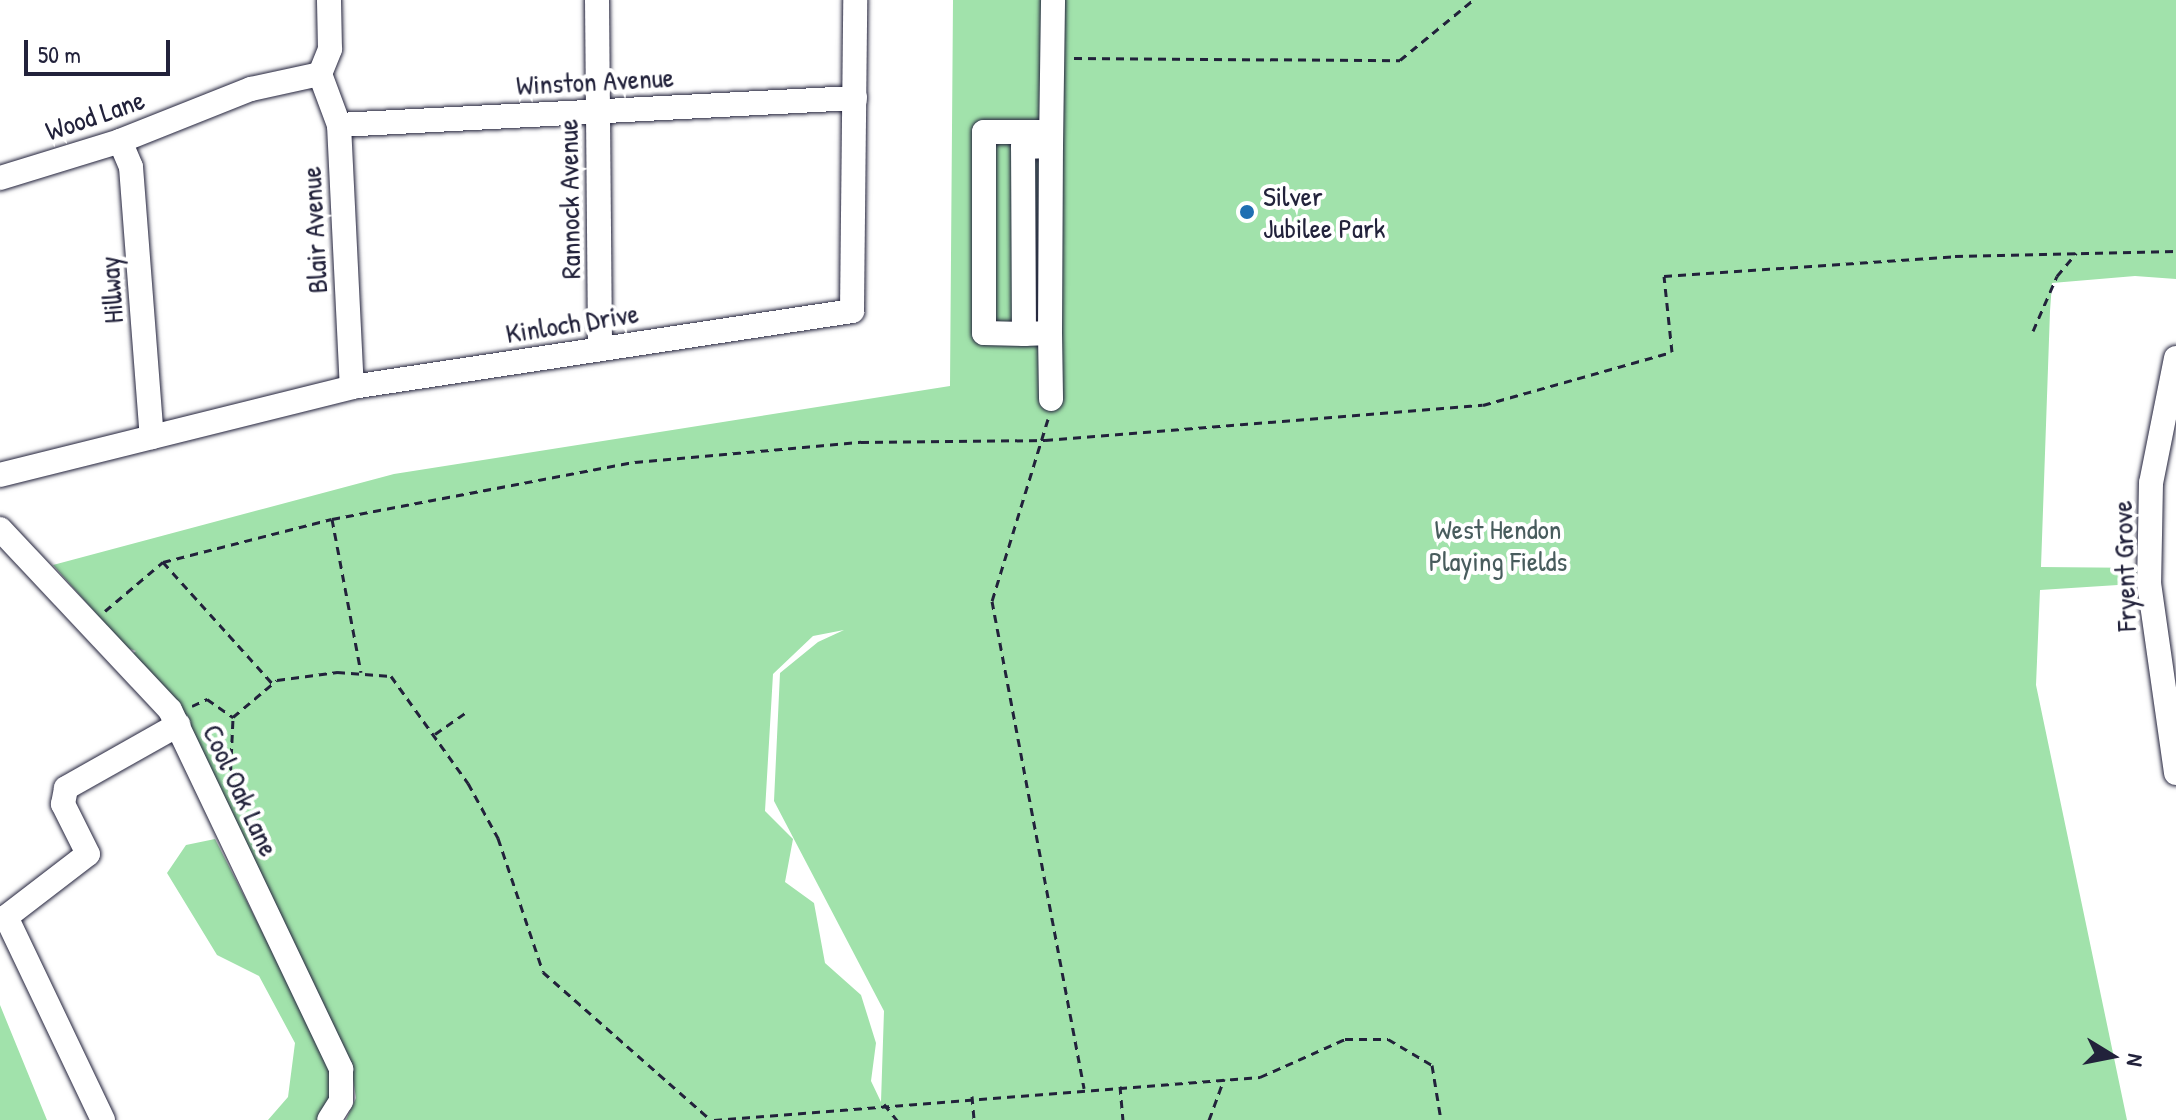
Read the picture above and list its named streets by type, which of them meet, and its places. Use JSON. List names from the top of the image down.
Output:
{
  "streets": {
    "street": [
      "Winston Avenue",
      "Wood Lane",
      "Rannock Avenue",
      "Blair Avenue",
      "Hillway",
      "Kinloch Drive",
      "Fryent Grove",
      "Cool Oak Lane"
    ]
  },
  "crossings": [
    ["Winston Avenue", "Rannock Avenue"],
    ["Winston Avenue", "Blair Avenue"],
    ["Winston Avenue", "Kinloch Drive"],
    ["Wood Lane", "Blair Avenue"],
    ["Wood Lane", "Hillway"],
    ["Rannock Avenue", "Kinloch Drive"],
    ["Blair Avenue", "Kinloch Drive"],
    ["Hillway", "Kinloch Drive"]
  ],
  "parks": ["West Hendon Playing Fields"],
  "places": ["Silver Jubilee Park"],
  "scale_bar": "50 m",
  "north": "right"
}
